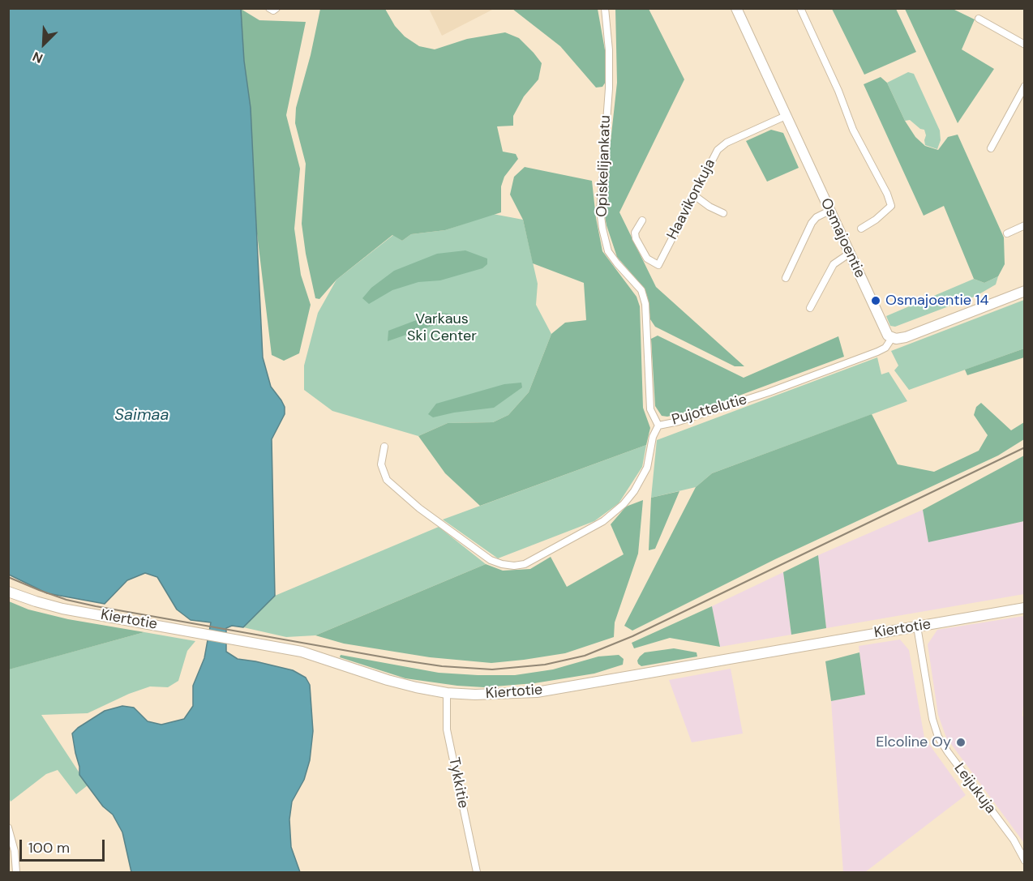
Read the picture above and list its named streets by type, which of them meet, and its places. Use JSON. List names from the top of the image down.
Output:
{
  "streets": {
    "street": [
      "Opiskelijankatu",
      "Haavikonkuja",
      "Osmajoentie",
      "Pujottelutie",
      "Kiertotie",
      "Tykkitie",
      "Leijukuja"
    ]
  },
  "crossings": [
    ["Opiskelijankatu", "Pujottelutie"],
    ["Haavikonkuja", "Osmajoentie"],
    ["Osmajoentie", "Pujottelutie"],
    ["Kiertotie", "Tykkitie"],
    ["Kiertotie", "Leijukuja"]
  ],
  "water": ["Saimaa"],
  "parks": ["Varkaus Ski Center"],
  "places": ["Osmajoentie 14", "Elcoline Oy"],
  "scale_bar": "100 m",
  "north": "bottom left"
}
